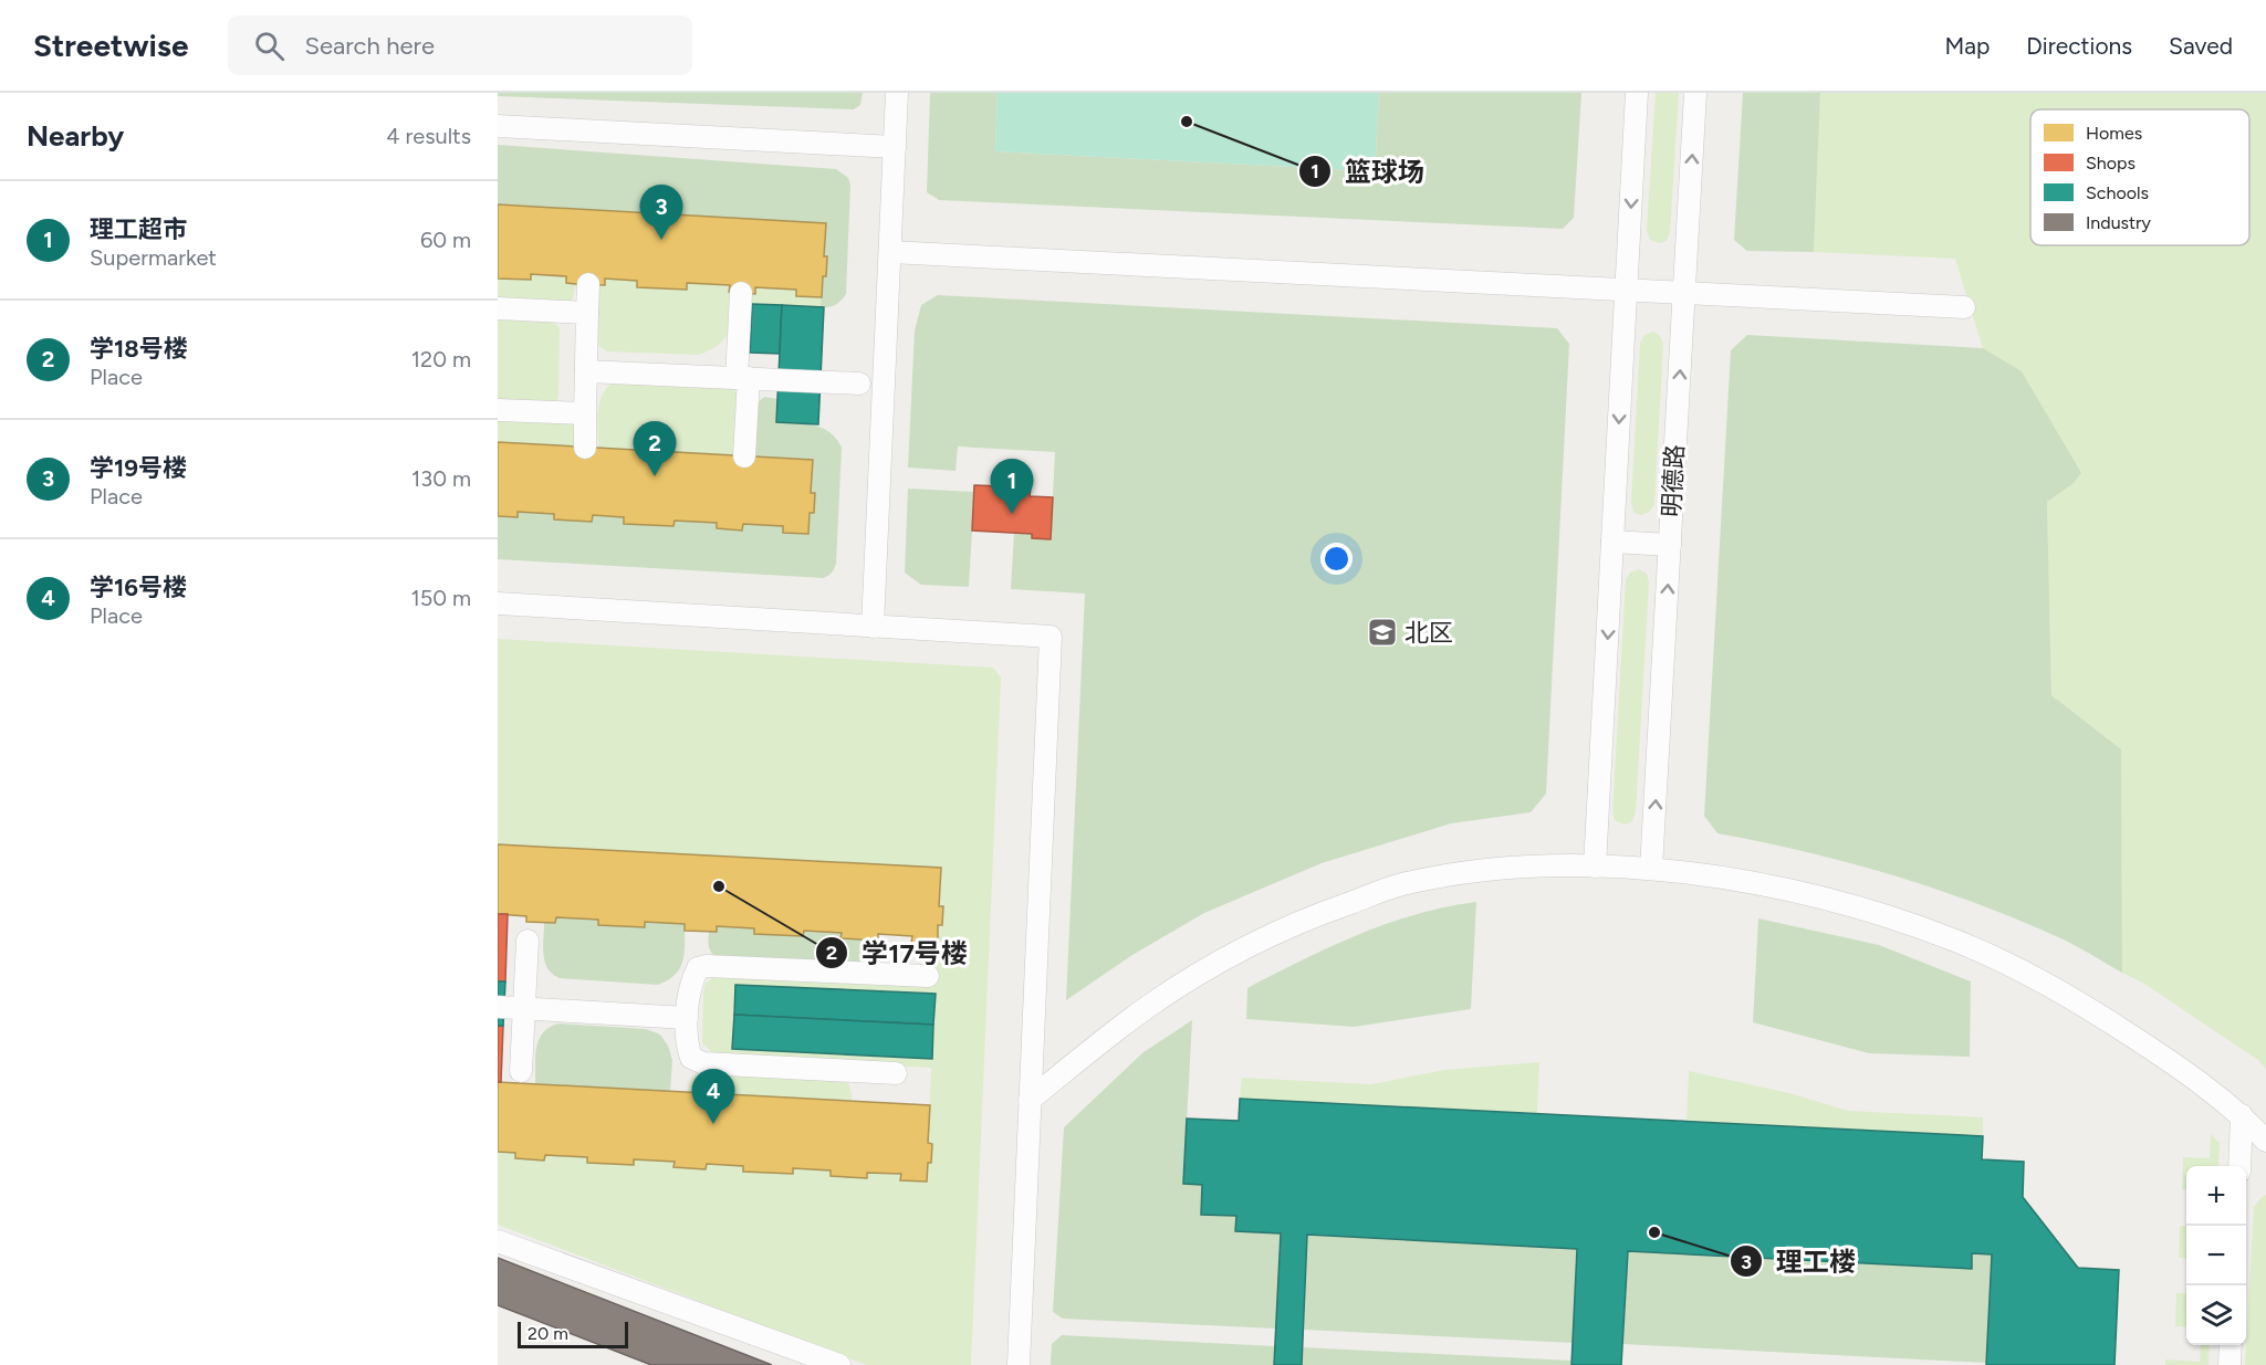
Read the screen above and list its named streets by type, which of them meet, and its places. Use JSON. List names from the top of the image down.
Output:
{
  "streets": {
    "lane": ["明德路"]
  },
  "places": {
    "other": ["篮球场", "学17号楼", "理工楼"],
    "school or university": ["北区"]
  },
  "legend": [
    "Homes",
    "Shops",
    "Schools",
    "Industry"
  ],
  "scale_bar": "20 m",
  "page": {
    "header": "Streetwise",
    "search": "Search here",
    "nav": ["Map", "Directions", "Saved"],
    "heading": ["Nearby", "4 results"],
    "list": [
      {
        "mark": "1",
        "name": "理工超市",
        "note": "Supermarket",
        "value": "60 m"
      },
      {
        "mark": "2",
        "name": "学18号楼",
        "note": "Place",
        "value": "120 m"
      },
      {
        "mark": "3",
        "name": "学19号楼",
        "note": "Place",
        "value": "130 m"
      },
      {
        "mark": "4",
        "name": "学16号楼",
        "note": "Place",
        "value": "150 m"
      }
    ],
    "pins": [
      "3",
      "2",
      "1",
      "4"
    ],
    "map_buttons": ["+", "−"],
    "scale": "20 m"
  }
}
